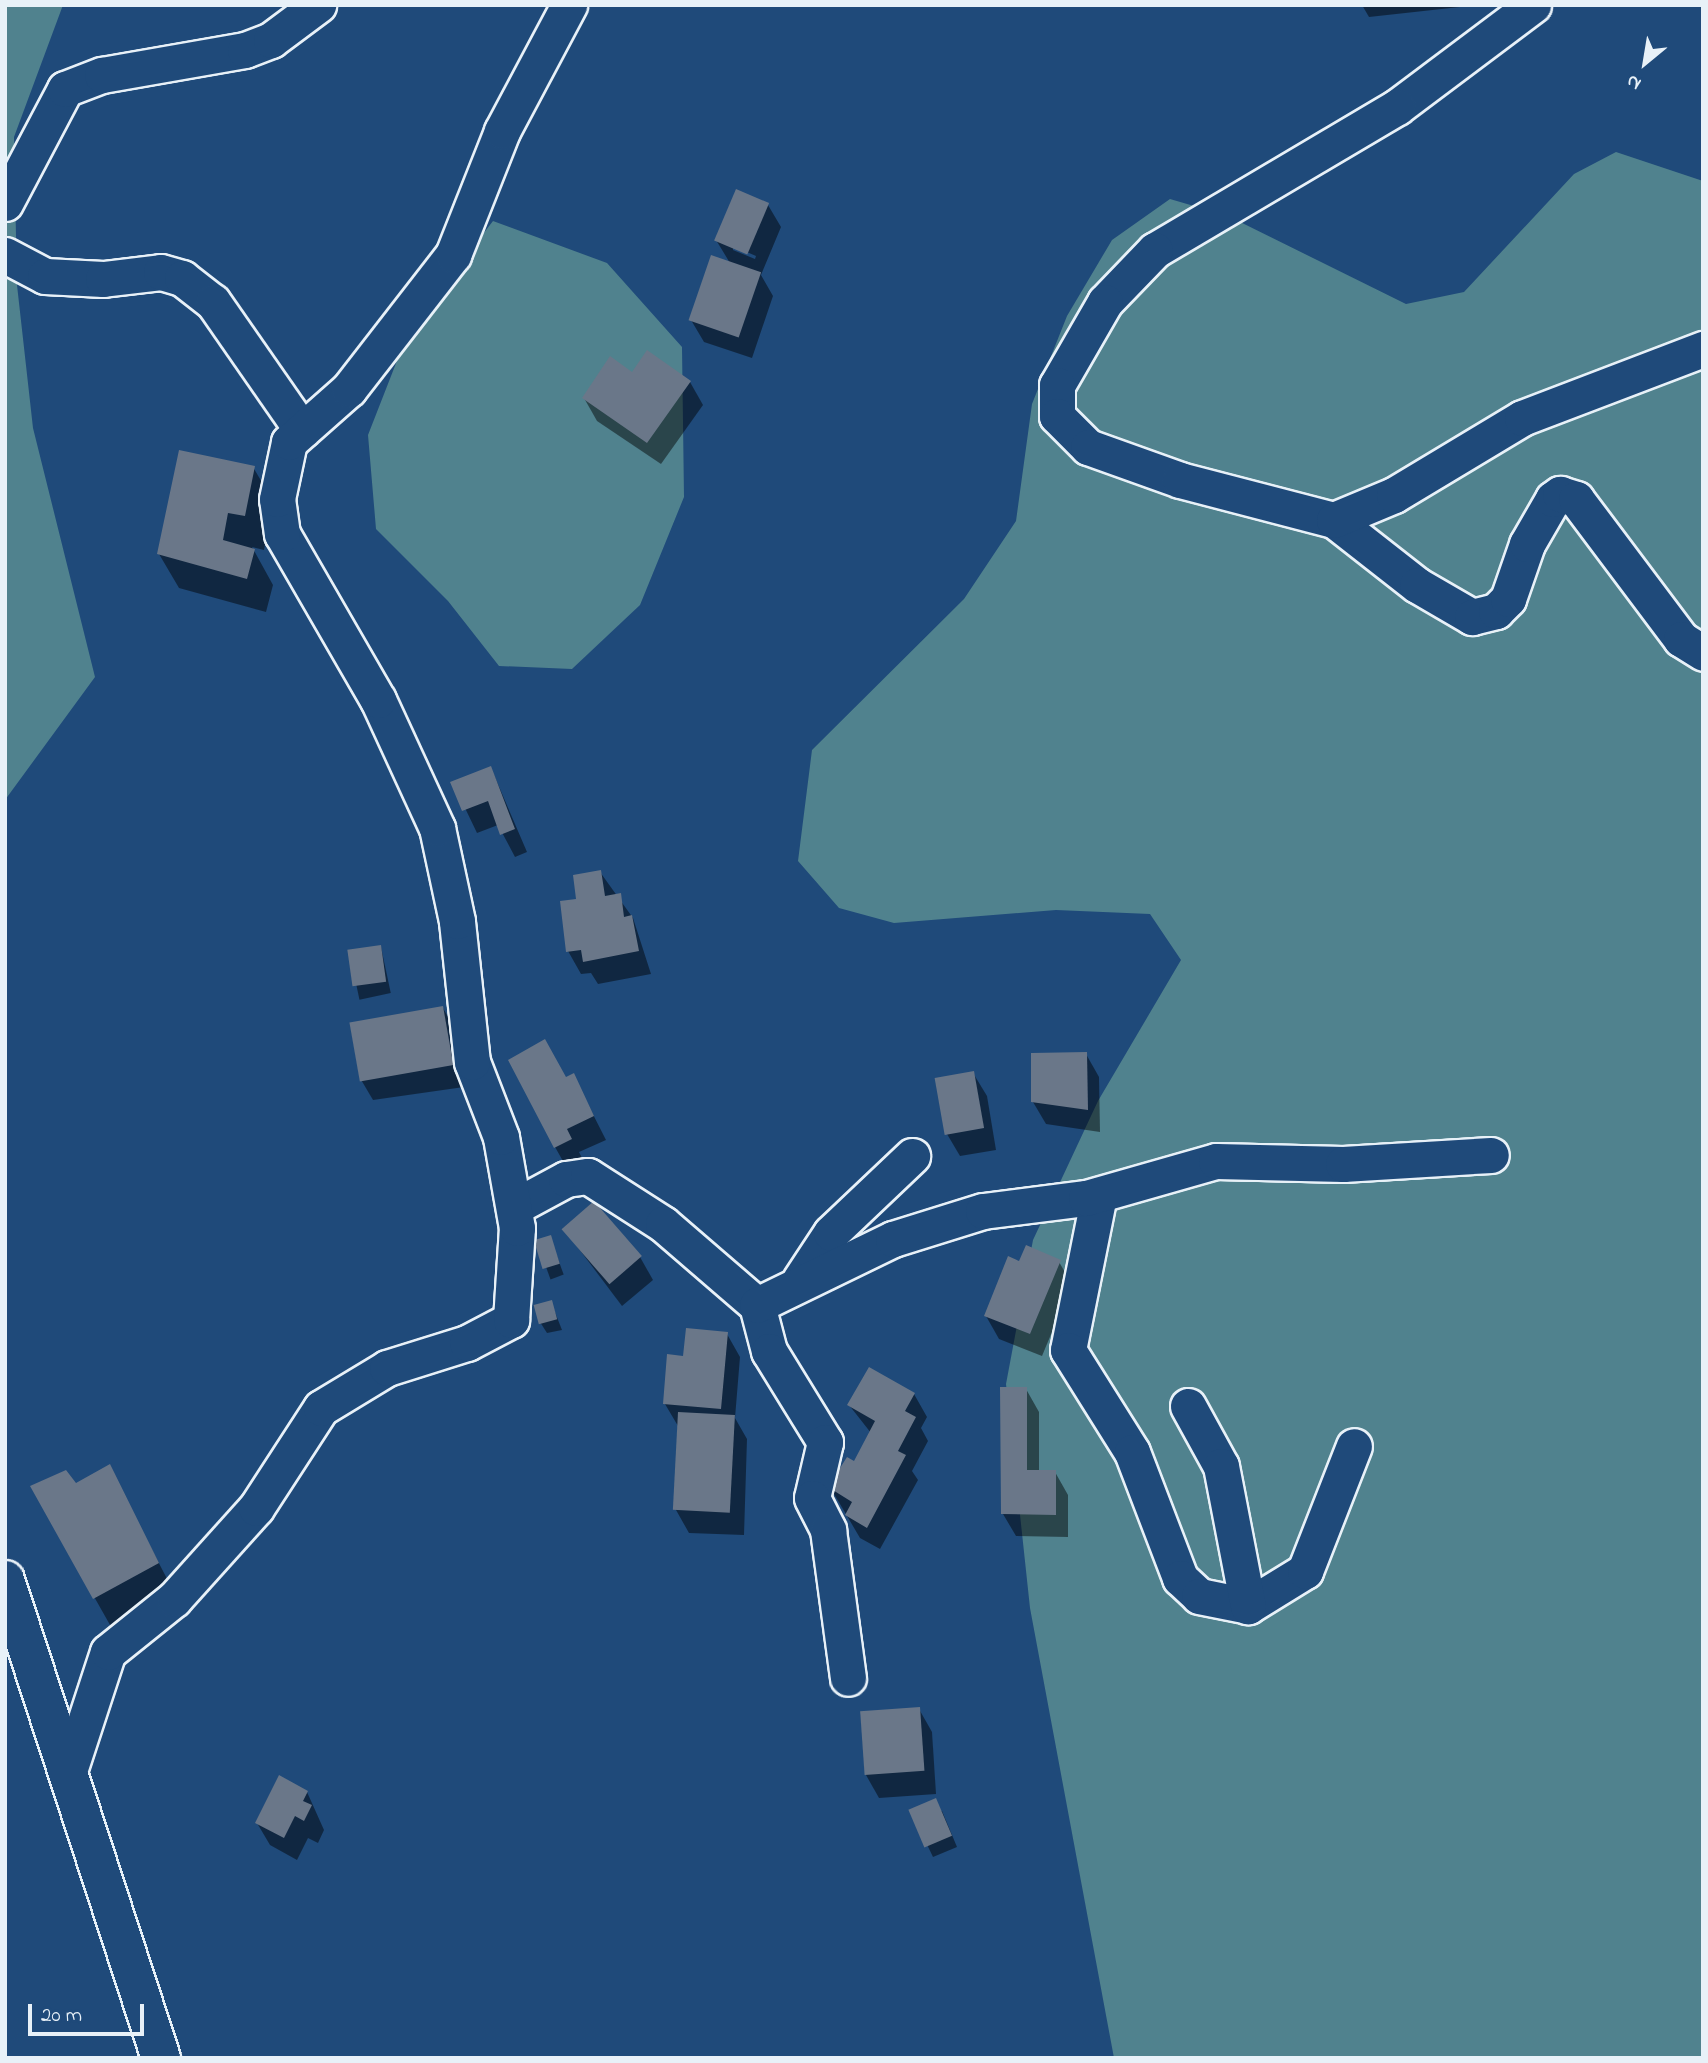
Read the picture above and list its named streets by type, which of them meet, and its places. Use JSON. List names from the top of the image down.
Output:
{
  "scale_bar": "20 m",
  "north": "bottom left"
}
